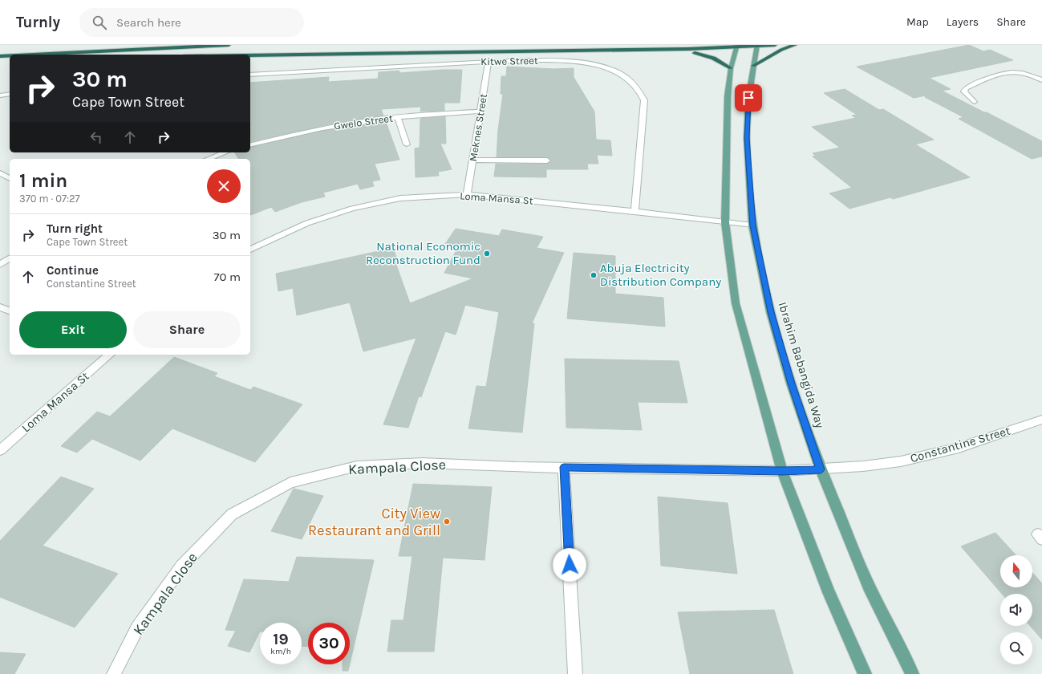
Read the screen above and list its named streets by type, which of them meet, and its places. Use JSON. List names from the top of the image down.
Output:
{
  "streets": {
    "main road": ["Ibrahim Babangida Way"],
    "street": [
      "Kitwe Street",
      "Gwelo Street",
      "Meknes Street",
      "Loma Mansa St",
      "Constantine Street",
      "Kampala Close"
    ]
  },
  "crossings": [
    ["Kitwe Street", "Meknes Street"],
    ["Kitwe Street", "Loma Mansa St"],
    ["Gwelo Street", "Meknes Street"],
    ["Meknes Street", "Loma Mansa St"],
    ["Loma Mansa St", "Ibrahim Babangida Way"],
    ["Ibrahim Babangida Way", "Constantine Street"],
    ["Constantine Street", "Kampala Close"]
  ],
  "places": ["National Economic Reconstruction Fund", "Abuja Electricity Distribution Company", "City View Restaurant and Grill"],
  "north": "top",
  "page": {
    "header": "Turnly",
    "search": "Search here",
    "nav": ["Map", "Layers", "Share"],
    "turn": ["30 m", "Cape Town Street"],
    "heading": ["1 min", "370 m · 07:27"],
    "list": [
      {
        "name": "Turn right",
        "note": "Cape Town Street",
        "value": "30 m"
      },
      {
        "name": "Continue",
        "note": "Constantine Street",
        "value": "70 m"
      }
    ],
    "buttons": ["Exit", "Share"],
    "speed": "19 km/h",
    "limit": "30"
  }
}
